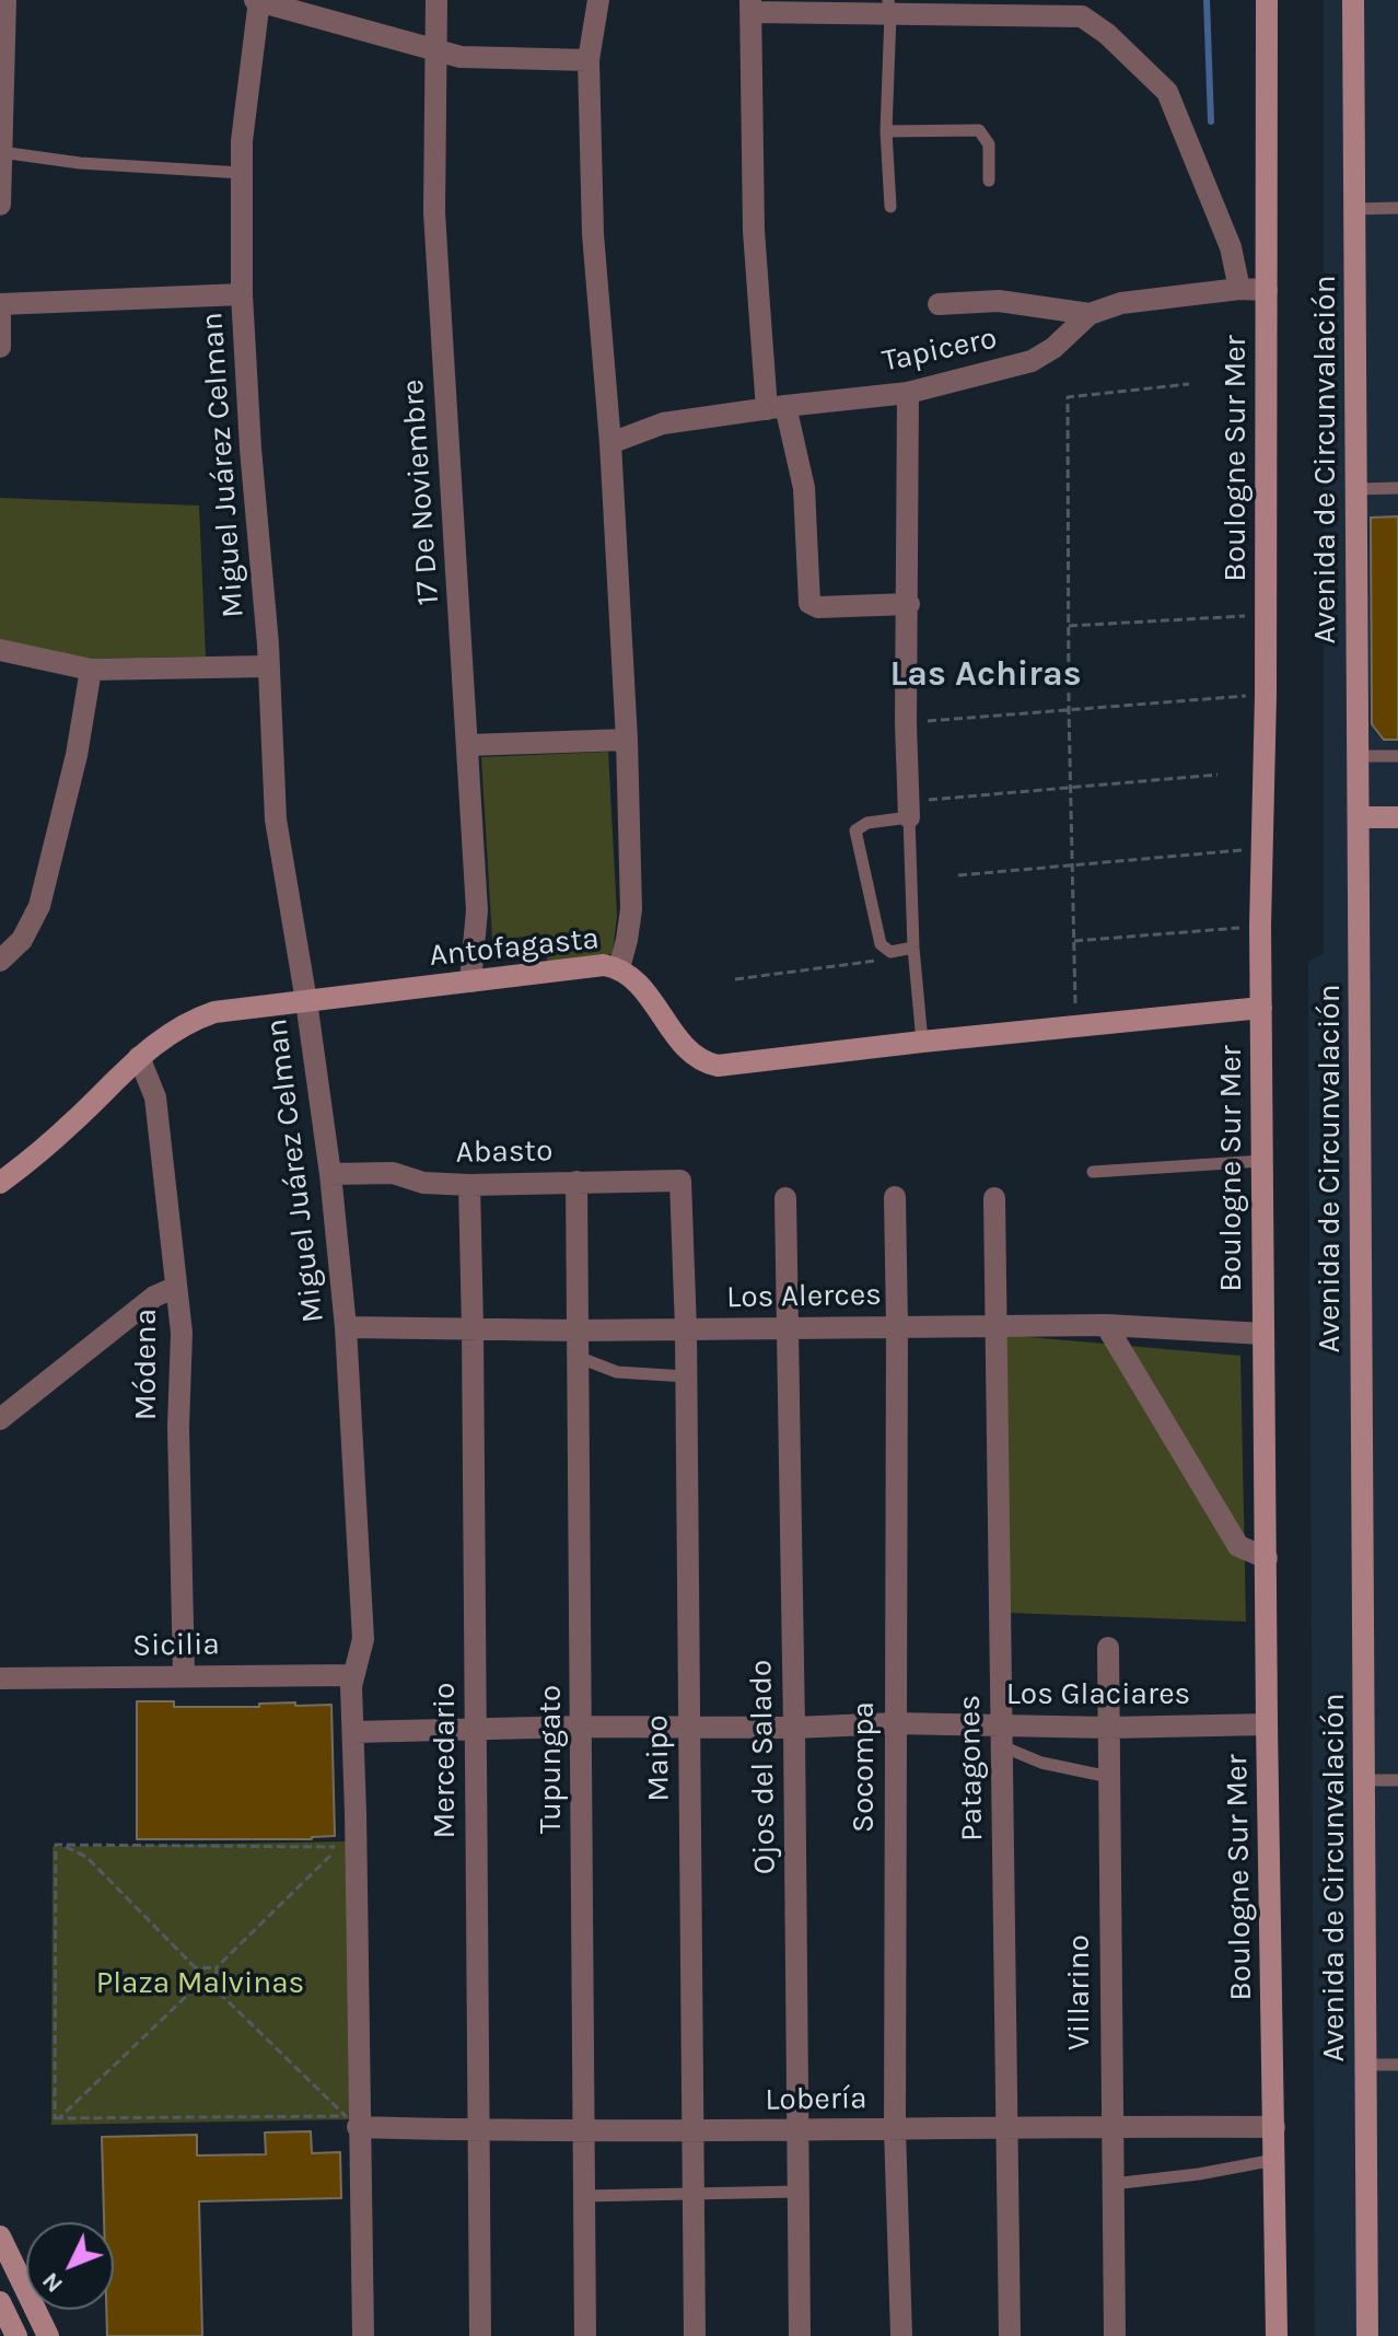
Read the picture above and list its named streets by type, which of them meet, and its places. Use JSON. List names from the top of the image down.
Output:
{
  "streets": {
    "street": [
      "Tapicero",
      "Boulogne Sur Mer",
      "Avenida de Circunvalación",
      "Miguel Juárez Celman",
      "17 De Noviembre",
      "Antofagasta",
      "Abasto",
      "Los Alerces",
      "Módena",
      "Sicilia",
      "Los Glaciares",
      "Maipo",
      "Tupungato",
      "Mercedario",
      "Ojos del Salado",
      "Socompa",
      "Patagones",
      "Villarino",
      "Lobería"
    ]
  },
  "crossings": [
    ["Tapicero", "Boulogne Sur Mer"],
    ["Boulogne Sur Mer", "Antofagasta"],
    ["Boulogne Sur Mer", "Los Alerces"],
    ["Boulogne Sur Mer", "Los Glaciares"],
    ["Boulogne Sur Mer", "Lobería"],
    ["Miguel Juárez Celman", "Antofagasta"],
    ["Miguel Juárez Celman", "Abasto"],
    ["Miguel Juárez Celman", "Los Alerces"],
    ["Miguel Juárez Celman", "Sicilia"],
    ["Miguel Juárez Celman", "Los Glaciares"],
    ["Miguel Juárez Celman", "Lobería"],
    ["17 De Noviembre", "Antofagasta"],
    ["Antofagasta", "Módena"],
    ["Abasto", "Maipo"],
    ["Abasto", "Tupungato"],
    ["Abasto", "Mercedario"],
    ["Los Alerces", "Maipo"],
    ["Los Alerces", "Tupungato"],
    ["Los Alerces", "Mercedario"],
    ["Los Alerces", "Ojos del Salado"],
    ["Los Alerces", "Socompa"],
    ["Los Alerces", "Patagones"],
    ["Módena", "Sicilia"],
    ["Los Glaciares", "Maipo"],
    ["Los Glaciares", "Tupungato"],
    ["Los Glaciares", "Mercedario"],
    ["Los Glaciares", "Ojos del Salado"],
    ["Los Glaciares", "Socompa"],
    ["Los Glaciares", "Patagones"],
    ["Los Glaciares", "Villarino"],
    ["Maipo", "Lobería"],
    ["Tupungato", "Lobería"],
    ["Mercedario", "Lobería"],
    ["Ojos del Salado", "Lobería"],
    ["Socompa", "Lobería"],
    ["Patagones", "Lobería"],
    ["Villarino", "Lobería"]
  ],
  "districts": ["Las Achiras"],
  "parks": ["Plaza Malvinas"],
  "north": "bottom left"
}
